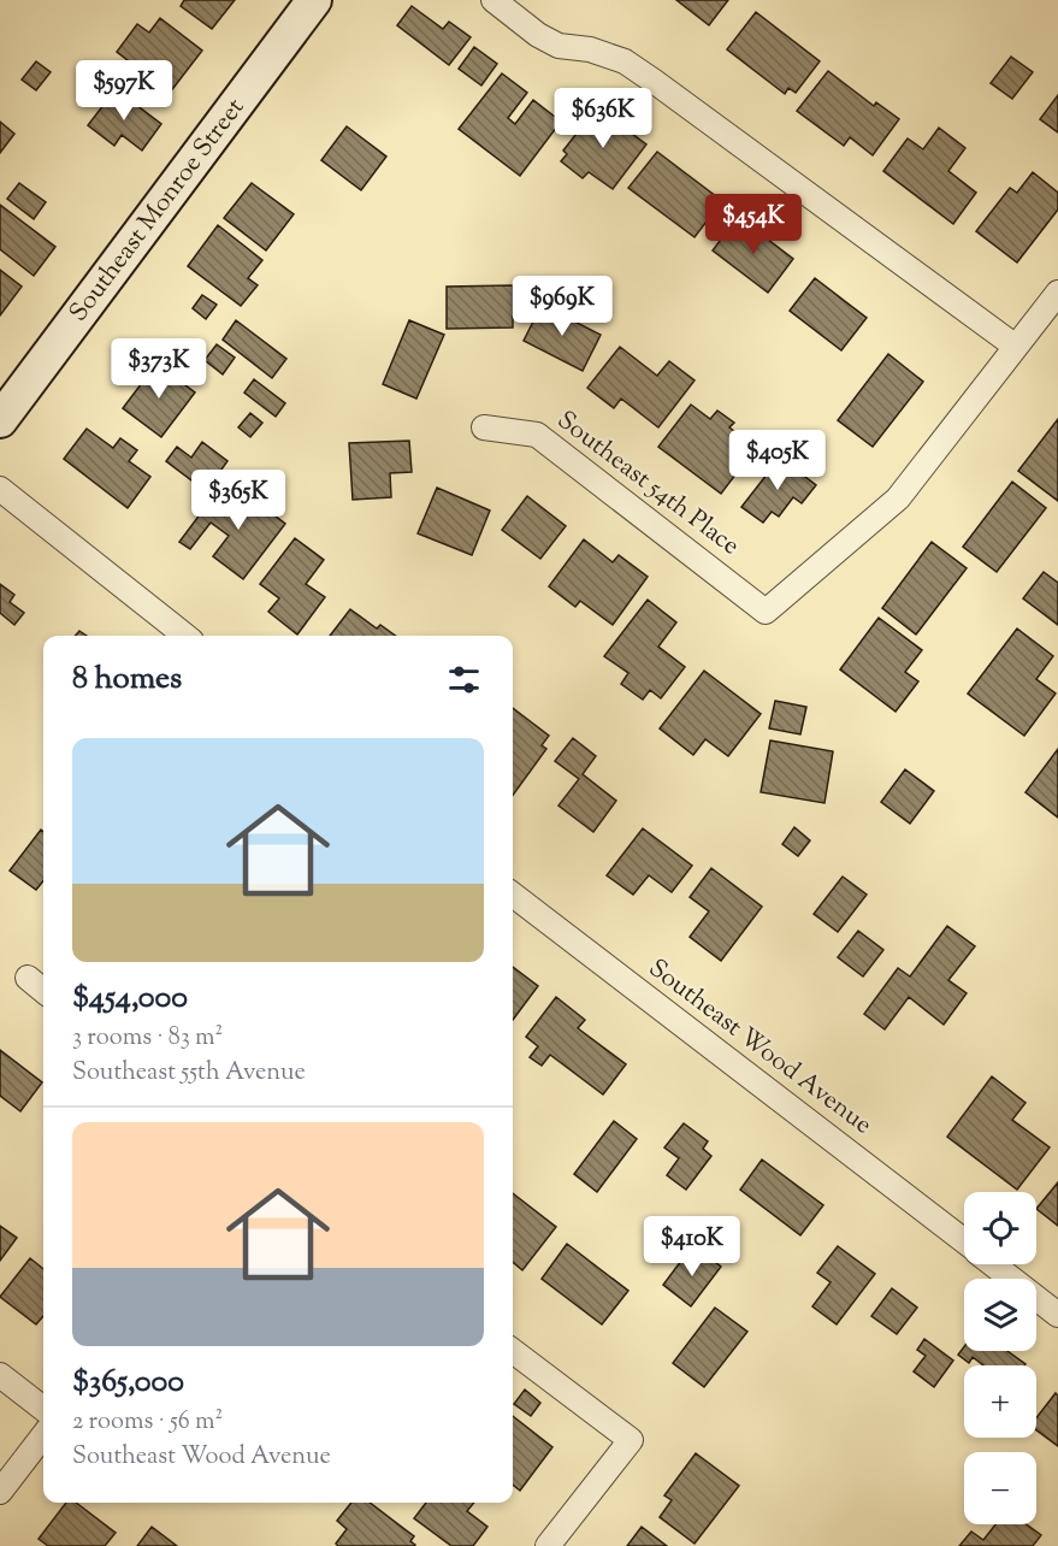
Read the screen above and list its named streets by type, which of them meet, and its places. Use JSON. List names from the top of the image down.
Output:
{
  "streets": {
    "street": ["Southeast Monroe Street", "Southeast 54th Place", "Southeast Wood Avenue"]
  },
  "page": {
    "price": [
      "$597K",
      "$636K",
      "$454K",
      "$969K",
      "$373K",
      "$405K",
      "$365K",
      "$410K"
    ],
    "heading": "8 homes",
    "list": [
      {
        "name": "$454,000",
        "note": "3 rooms · 83 m² · Southeast 55th Avenue"
      },
      {
        "name": "$365,000",
        "note": "2 rooms · 56 m² · Southeast Wood Avenue"
      }
    ],
    "map_buttons": ["+", "−"]
  }
}
